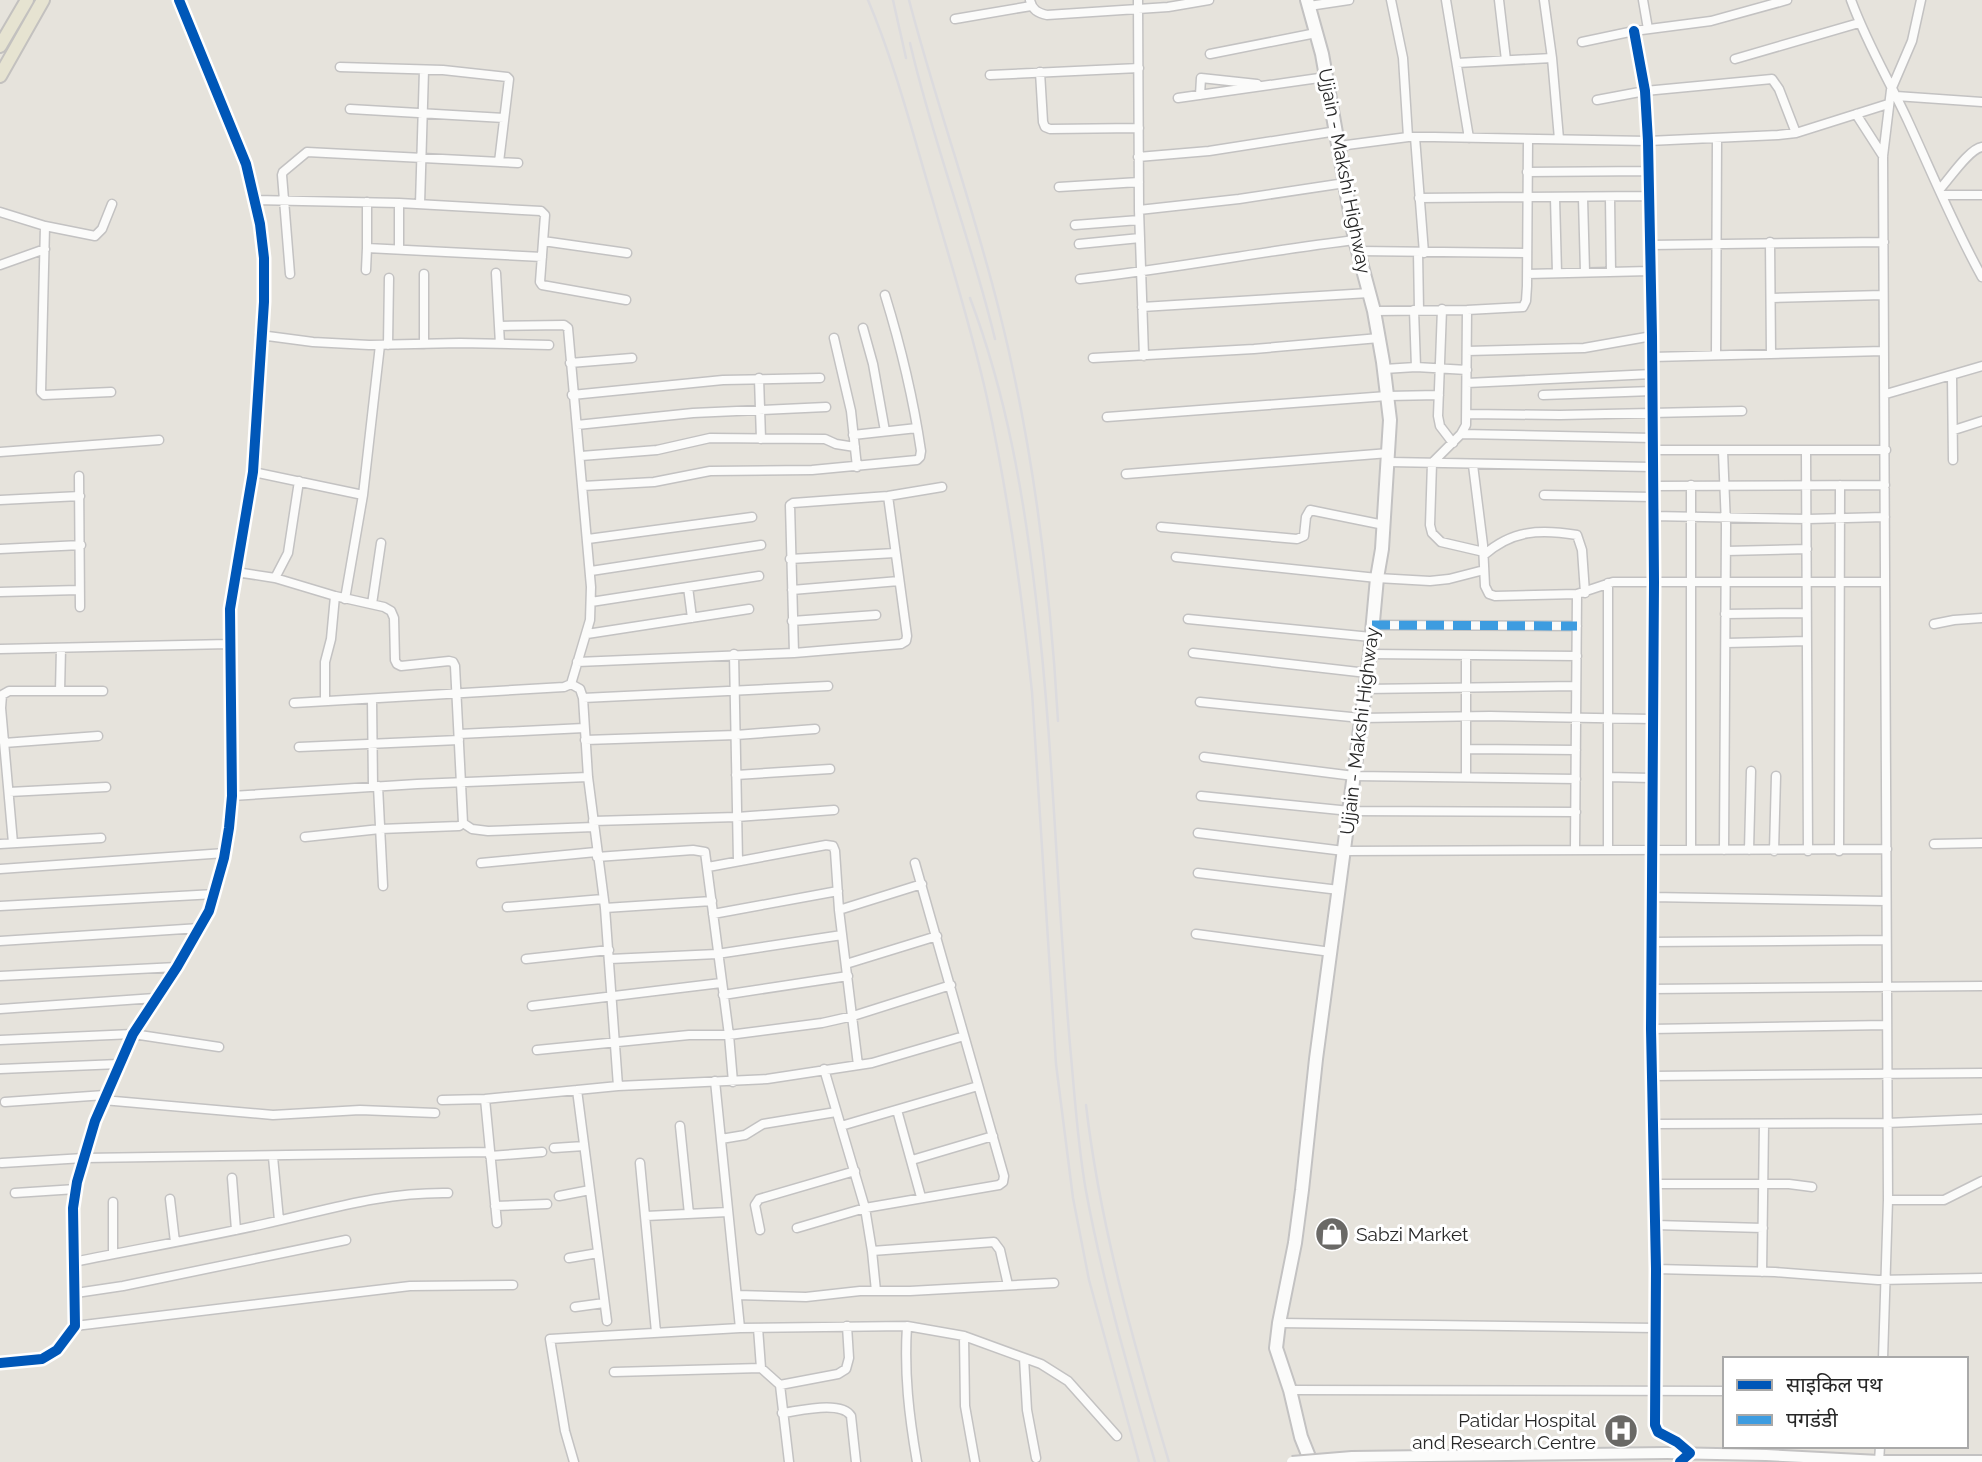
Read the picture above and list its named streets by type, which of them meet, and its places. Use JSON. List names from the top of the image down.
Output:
{
  "streets": {
    "main road": ["Ujjain - Makshi Highway"]
  },
  "places": {
    "shop": ["Sabzi Market"],
    "hospital": ["Patidar Hospital and Research Centre"]
  },
  "legend": ["साइकिल पथ", "पगडंडी"]
}
